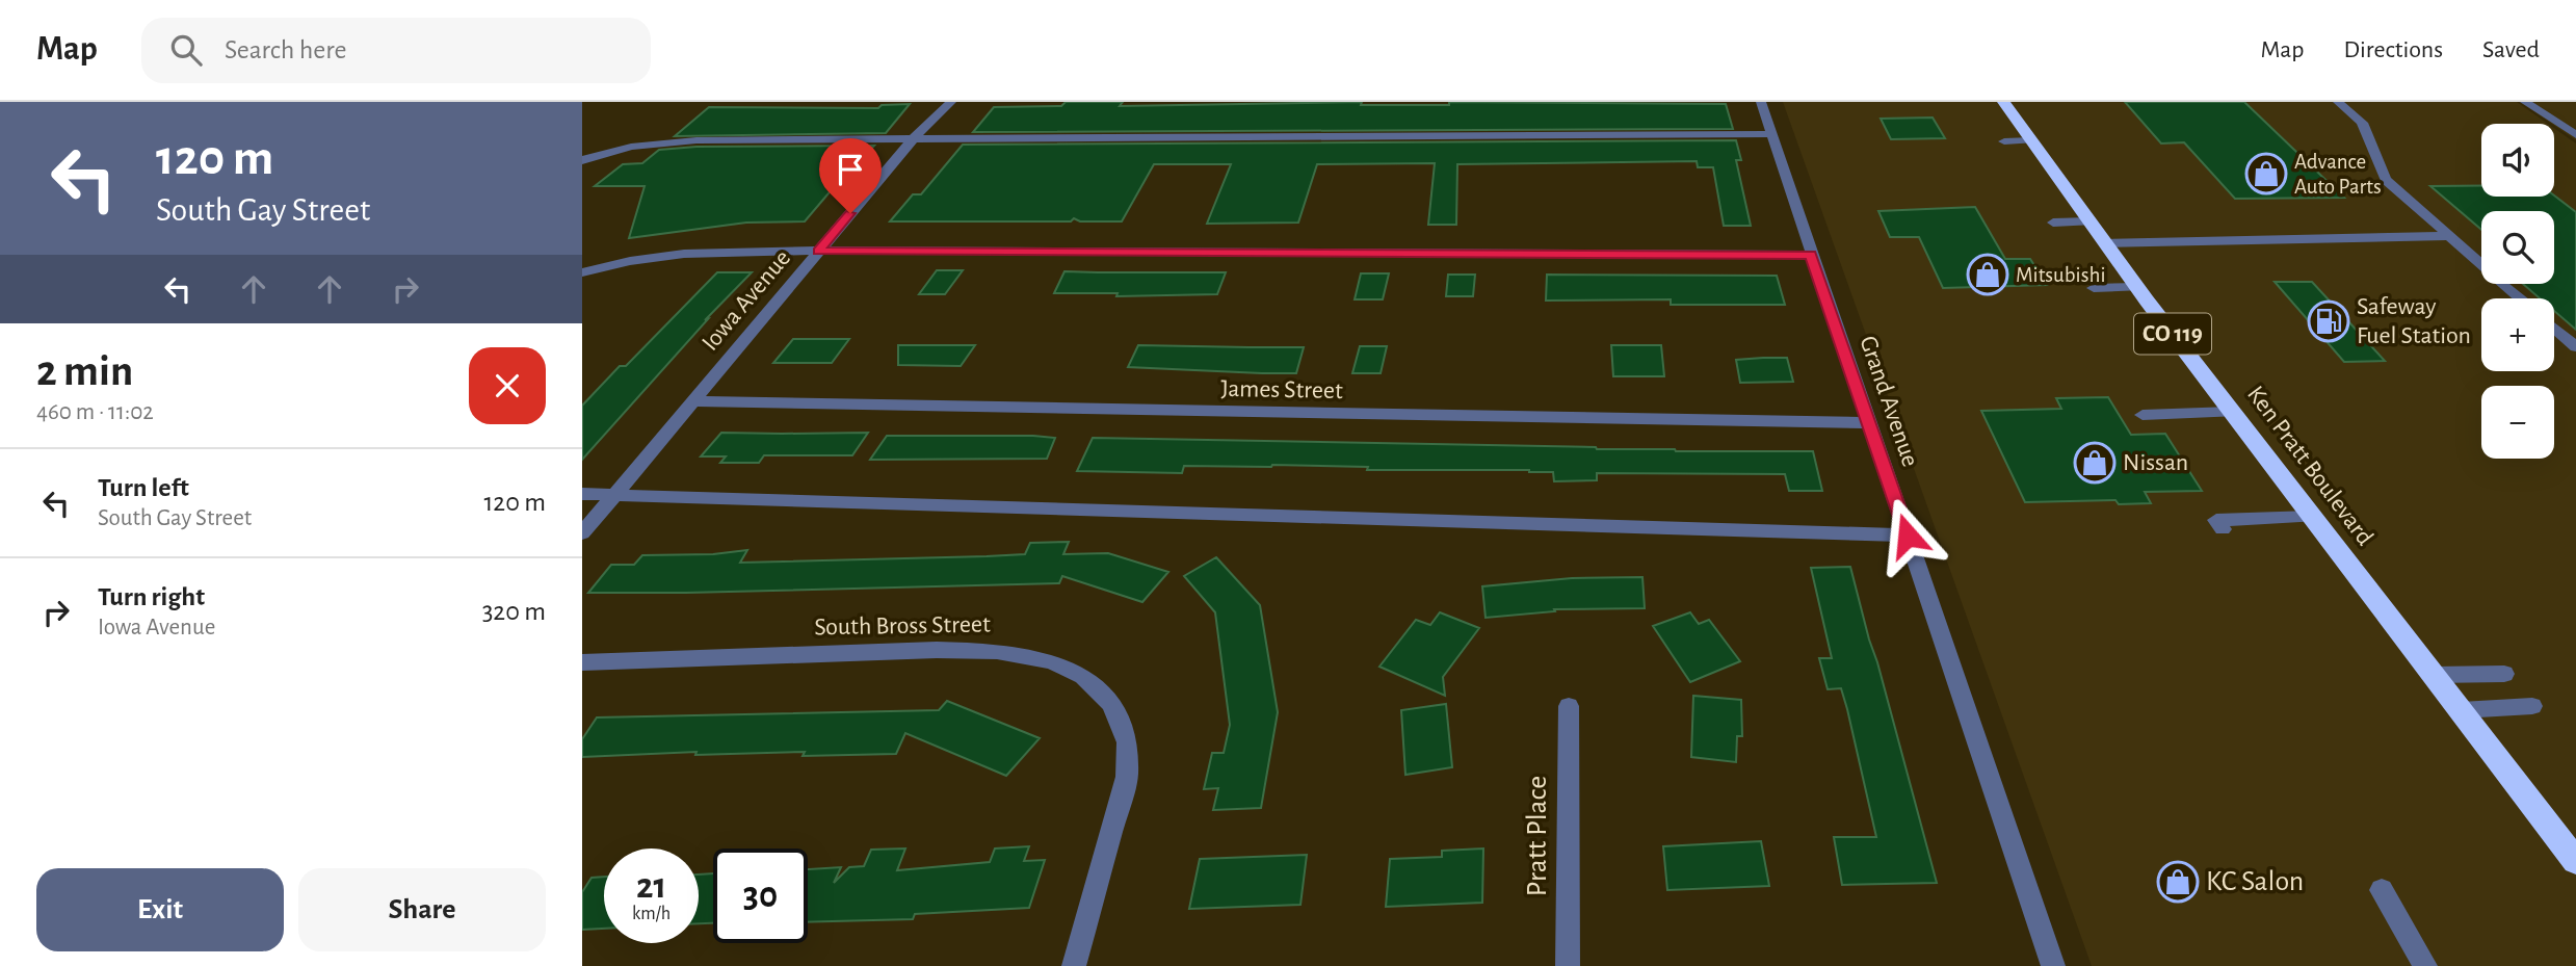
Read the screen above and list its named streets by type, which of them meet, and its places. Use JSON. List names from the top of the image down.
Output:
{
  "streets": {
    "highway": ["CO 119", "Ken Pratt Boulevard"],
    "street": [
      "Iowa Avenue",
      "James Street",
      "Grand Avenue",
      "South Bross Street",
      "Pratt Place"
    ]
  },
  "crossings": [
    ["Iowa Avenue", "James Street"],
    ["James Street", "Grand Avenue"]
  ],
  "places": {
    "shop": [
      "Advance Auto Parts",
      "Mitsubishi",
      "Nissan",
      "KC Salon"
    ],
    "fuel station": ["Safeway Fuel Station"]
  },
  "page": {
    "header": "Map",
    "search": "Search here",
    "nav": ["Map", "Directions", "Saved"],
    "turn": ["120 m", "South Gay Street"],
    "map_buttons": ["+", "−"],
    "heading": ["2 min", "460 m · 11:02"],
    "list": [
      {
        "name": "Turn left",
        "note": "South Gay Street",
        "value": "120 m"
      },
      {
        "name": "Turn right",
        "note": "Iowa Avenue",
        "value": "320 m"
      }
    ],
    "speed": "21 km/h",
    "limit": "30",
    "buttons": ["Exit", "Share"]
  }
}
